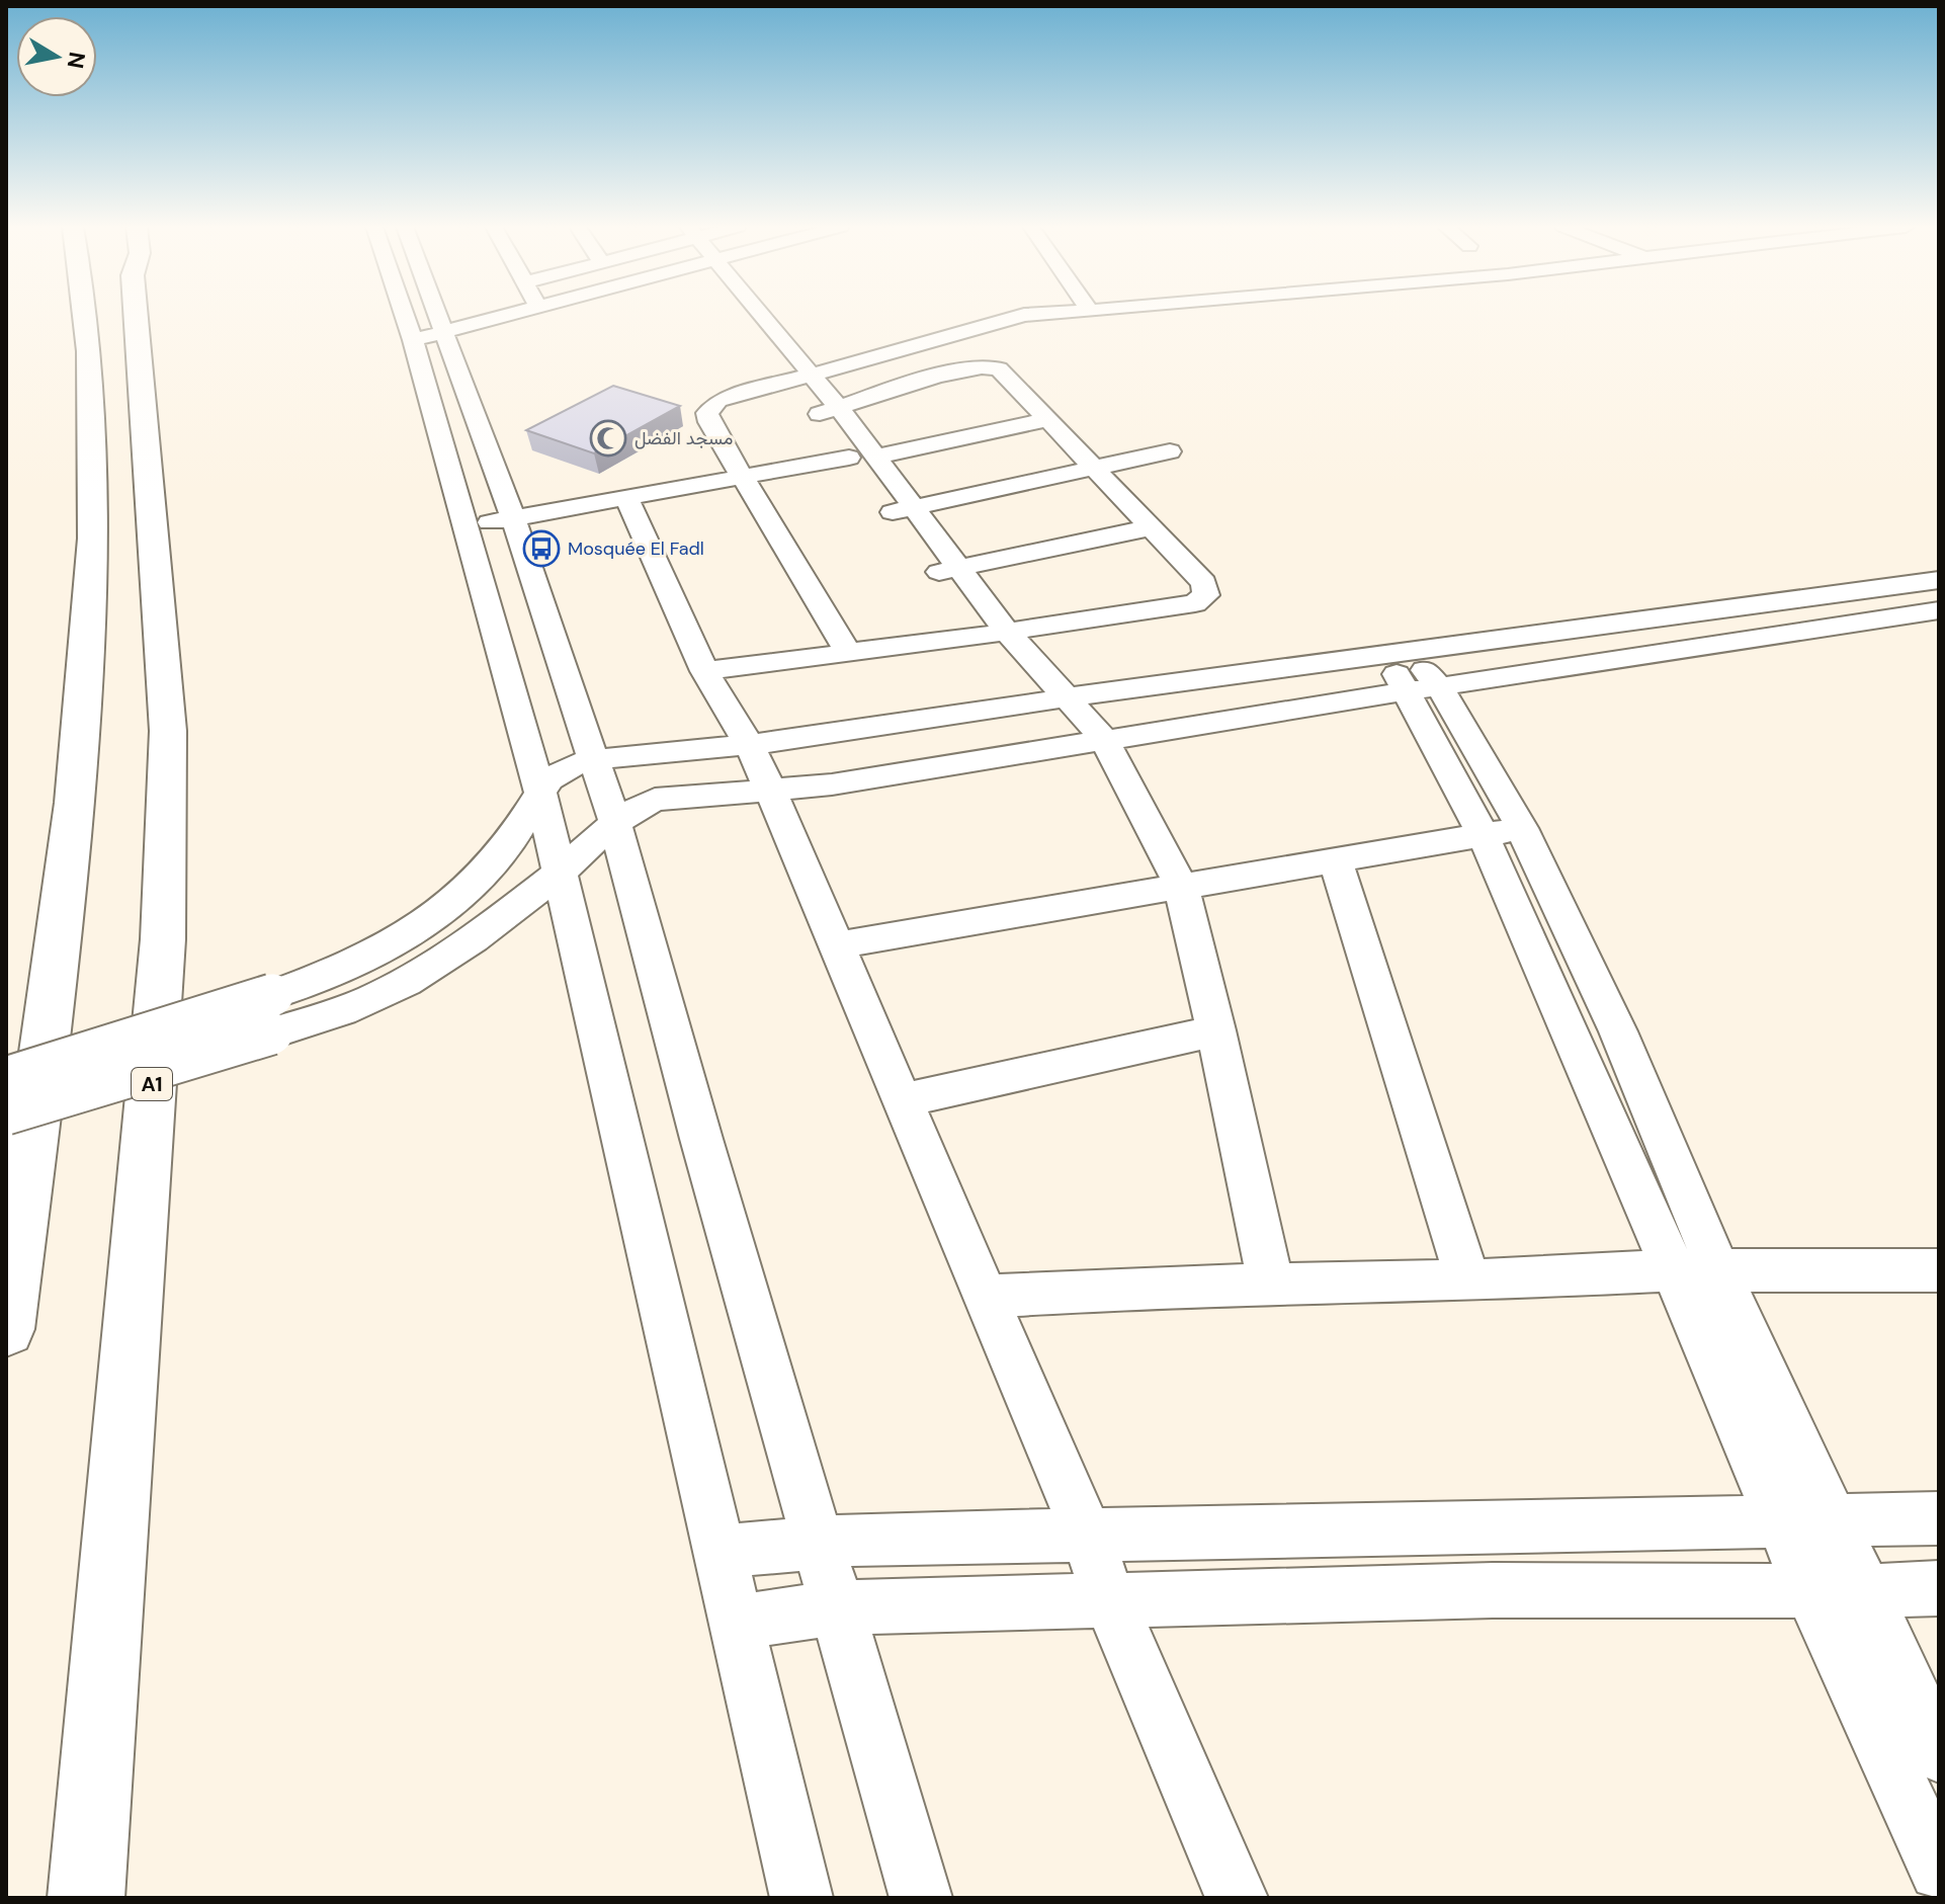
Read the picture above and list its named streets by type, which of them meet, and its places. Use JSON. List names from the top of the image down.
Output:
{
  "streets": {
    "highway": ["A1"]
  },
  "places": {
    "mosque": ["مسجد الفضل"],
    "bus stop": ["Mosquée El Fadl"]
  },
  "north": "right"
}
